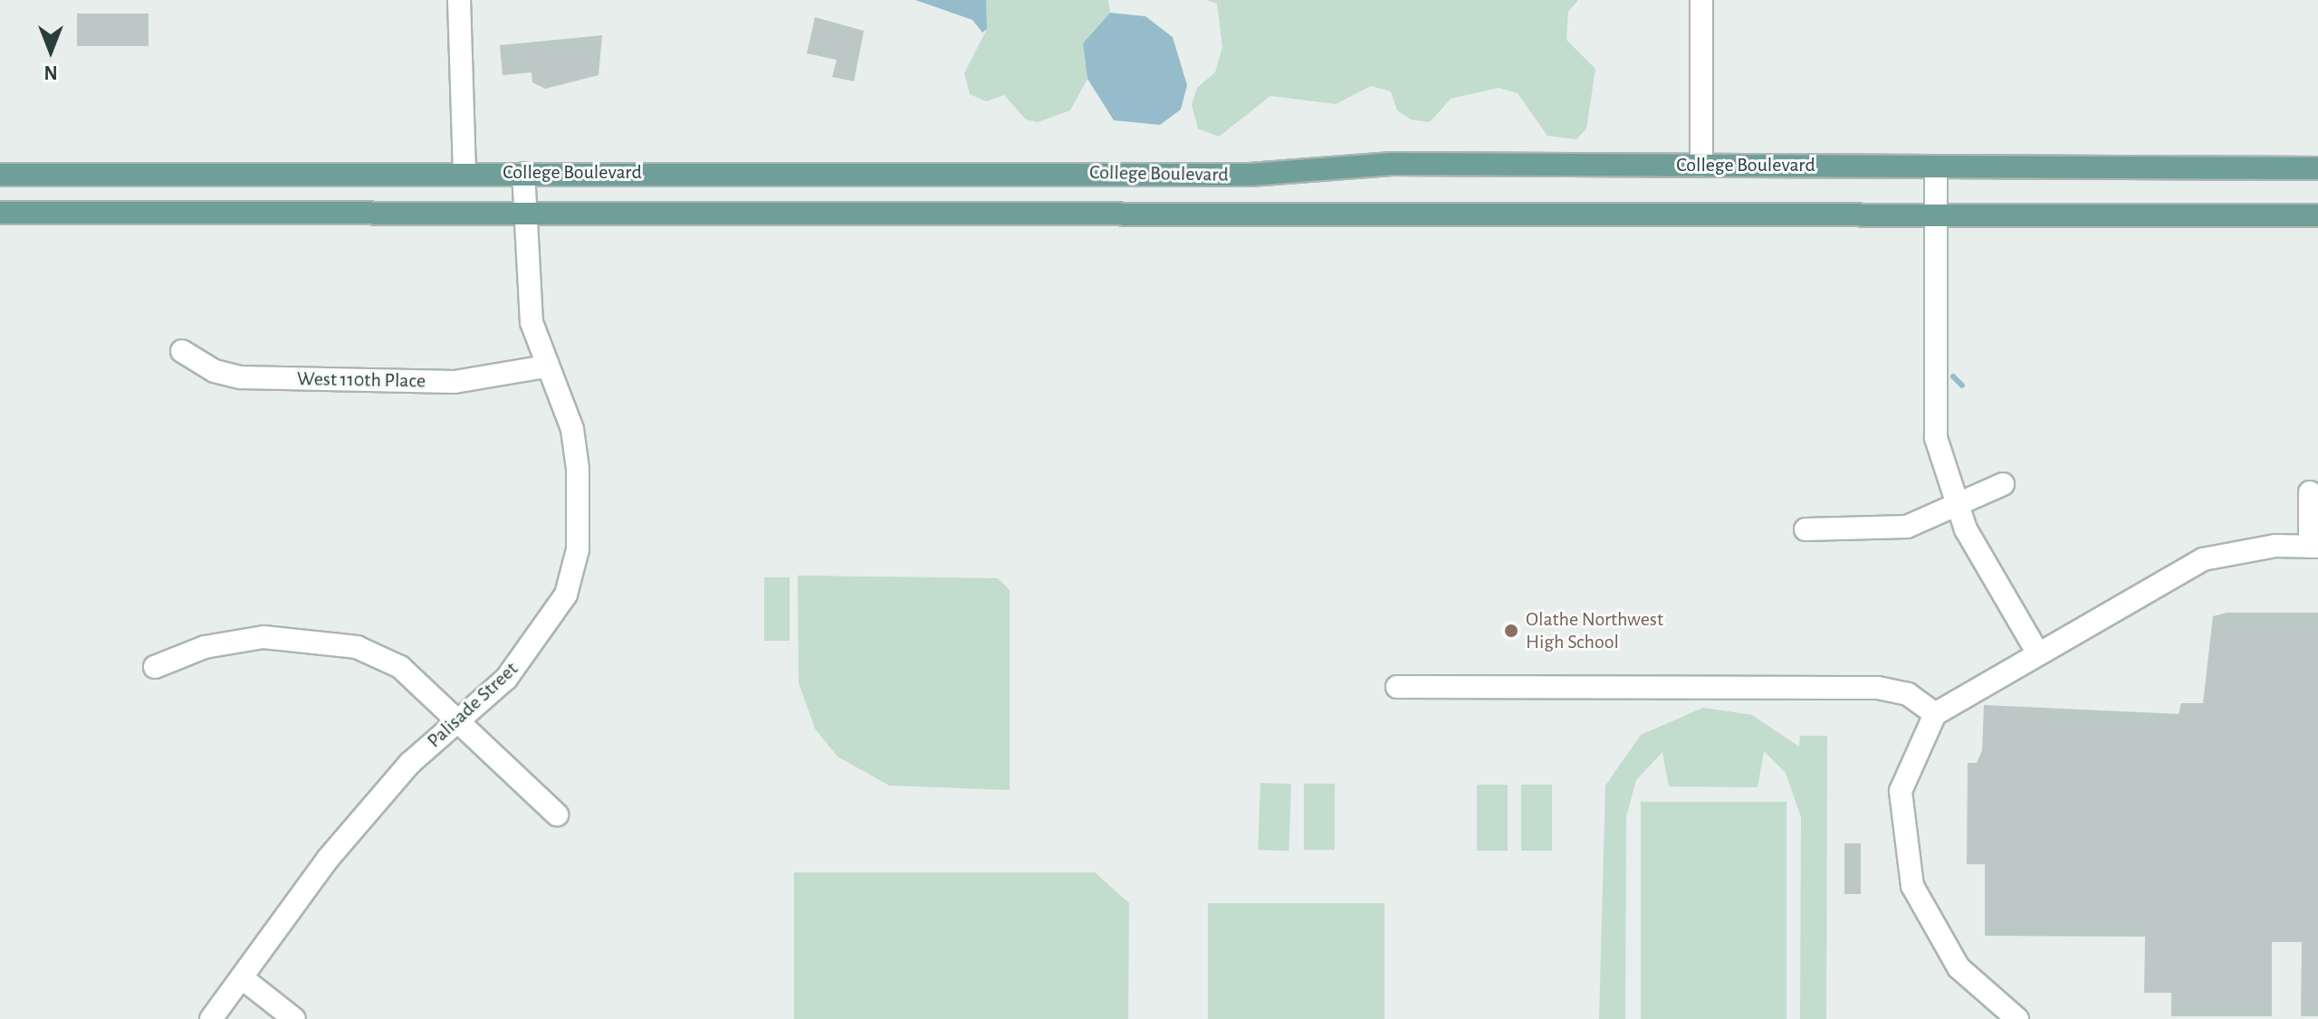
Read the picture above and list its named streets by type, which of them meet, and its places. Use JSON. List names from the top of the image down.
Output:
{
  "streets": {
    "main road": ["College Boulevard"],
    "street": ["West 110th Place", "Palisade Street"]
  },
  "crossings": [
    ["College Boulevard", "Palisade Street"],
    ["West 110th Place", "Palisade Street"]
  ],
  "places": ["Olathe Northwest High School"],
  "north": "bottom"
}
